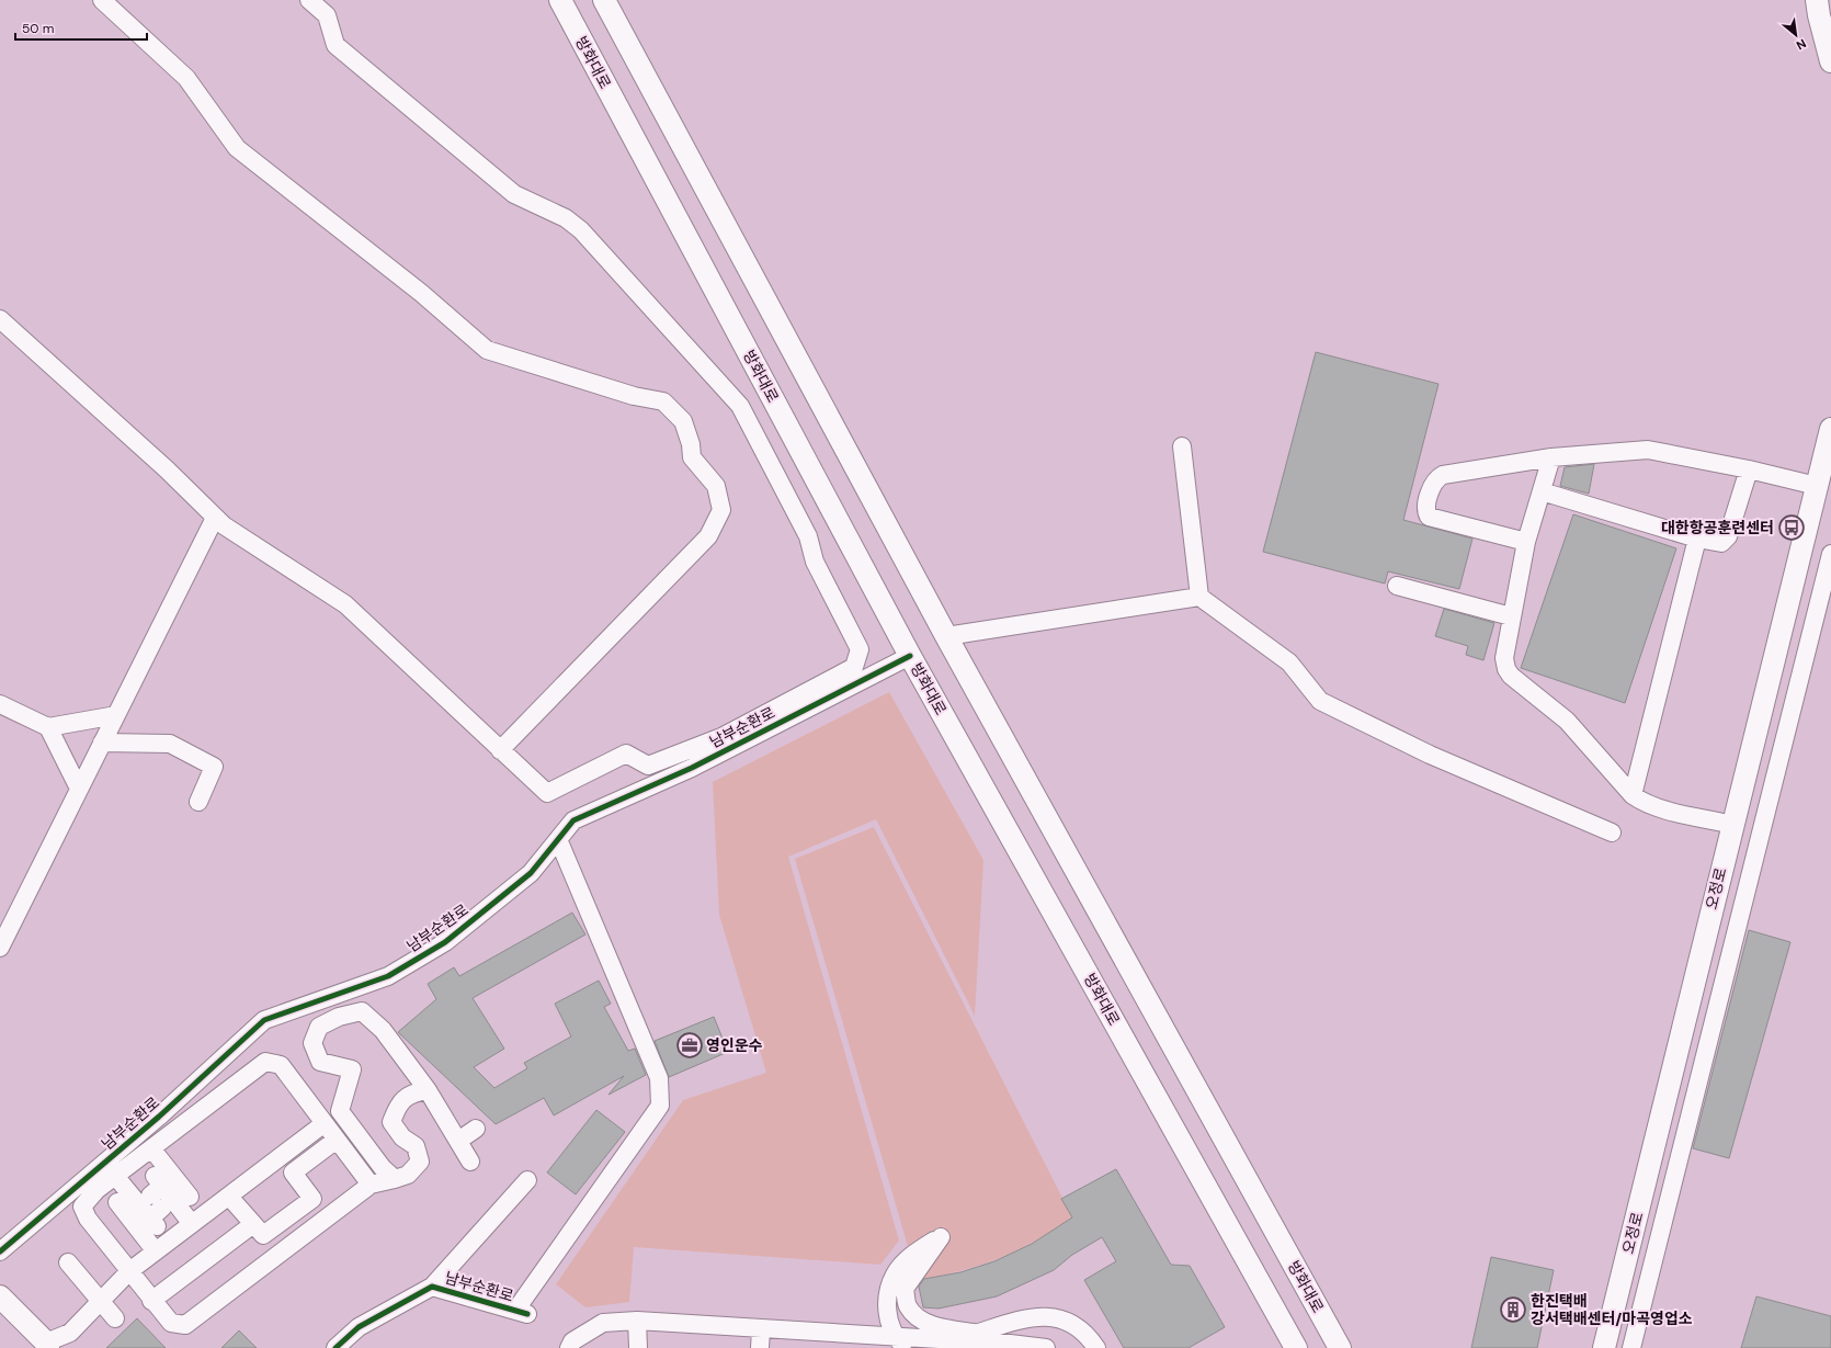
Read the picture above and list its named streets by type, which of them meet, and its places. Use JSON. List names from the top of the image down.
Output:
{
  "streets": {
    "main road": ["방화대로", "오정로"],
    "street": ["남부순환로"]
  },
  "crossings": [
    ["방화대로", "남부순환로"]
  ],
  "places": {
    "bus stop": ["대한항공훈련센터"],
    "office": ["영인운수"],
    "building": ["한진택배 강서택배센터/마곡영업소"]
  },
  "scale_bar": "50 m",
  "north": "bottom right"
}
